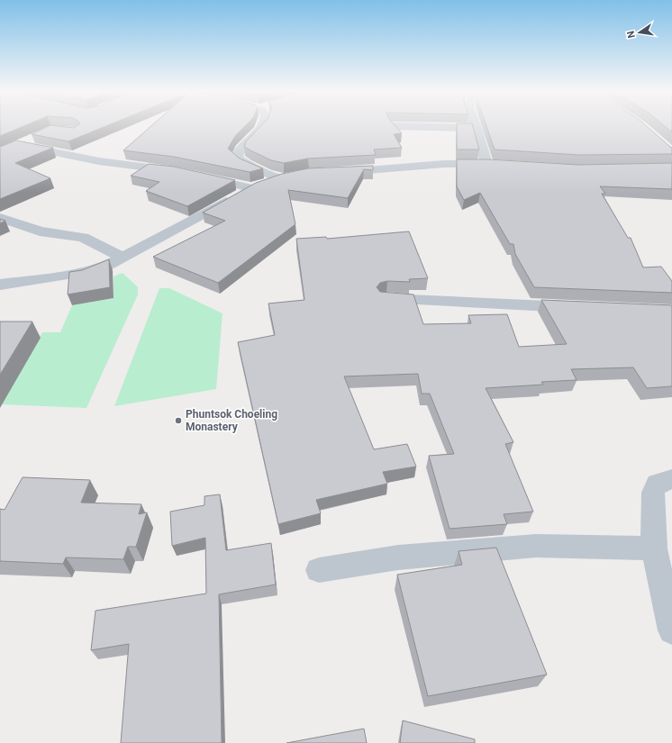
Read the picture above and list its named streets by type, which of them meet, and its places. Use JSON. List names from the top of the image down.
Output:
{
  "places": ["Phuntsok Choeling Monastery"],
  "north": "left"
}
